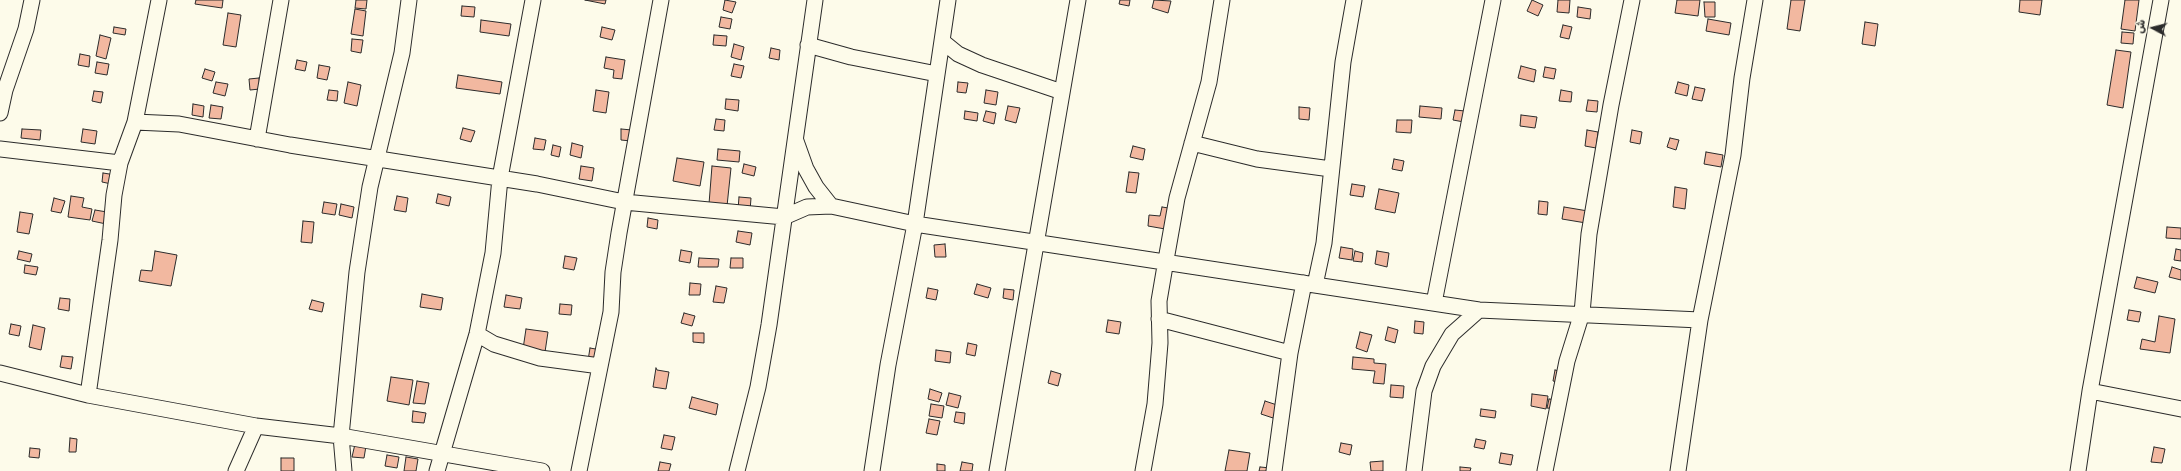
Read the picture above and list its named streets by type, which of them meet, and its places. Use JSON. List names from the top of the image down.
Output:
{
  "north": "left"
}
